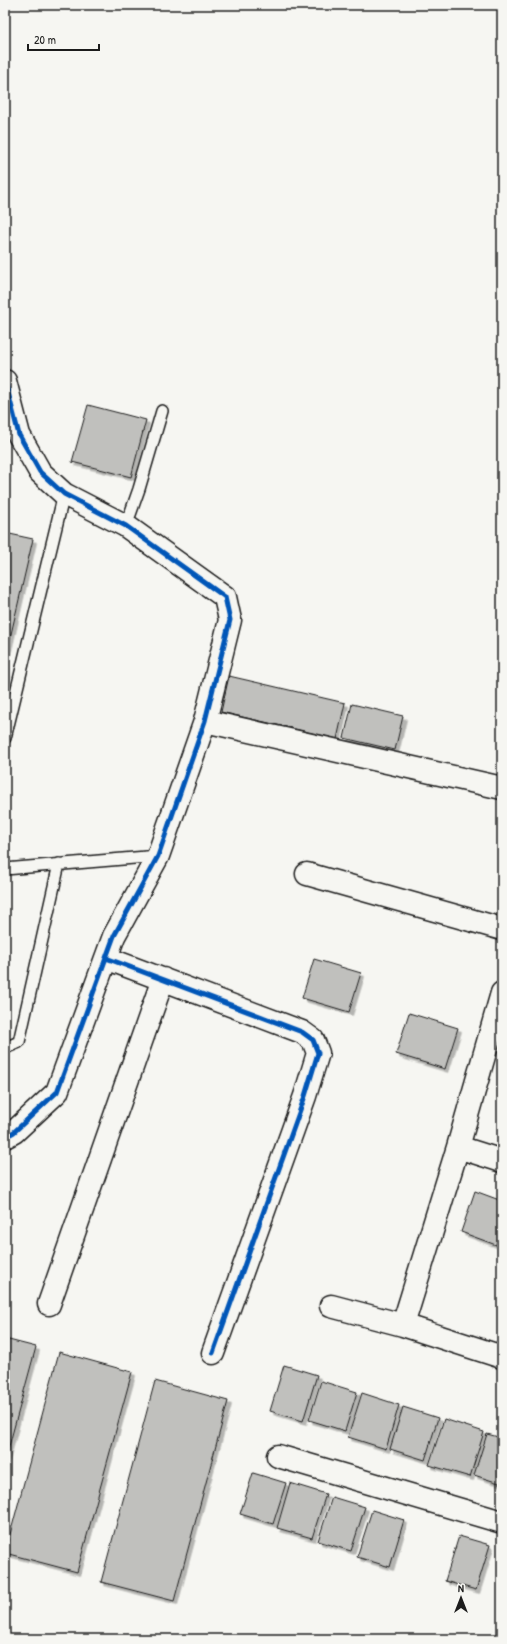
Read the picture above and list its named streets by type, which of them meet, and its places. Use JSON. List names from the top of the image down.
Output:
{
  "scale_bar": "20 m",
  "north": "top"
}
